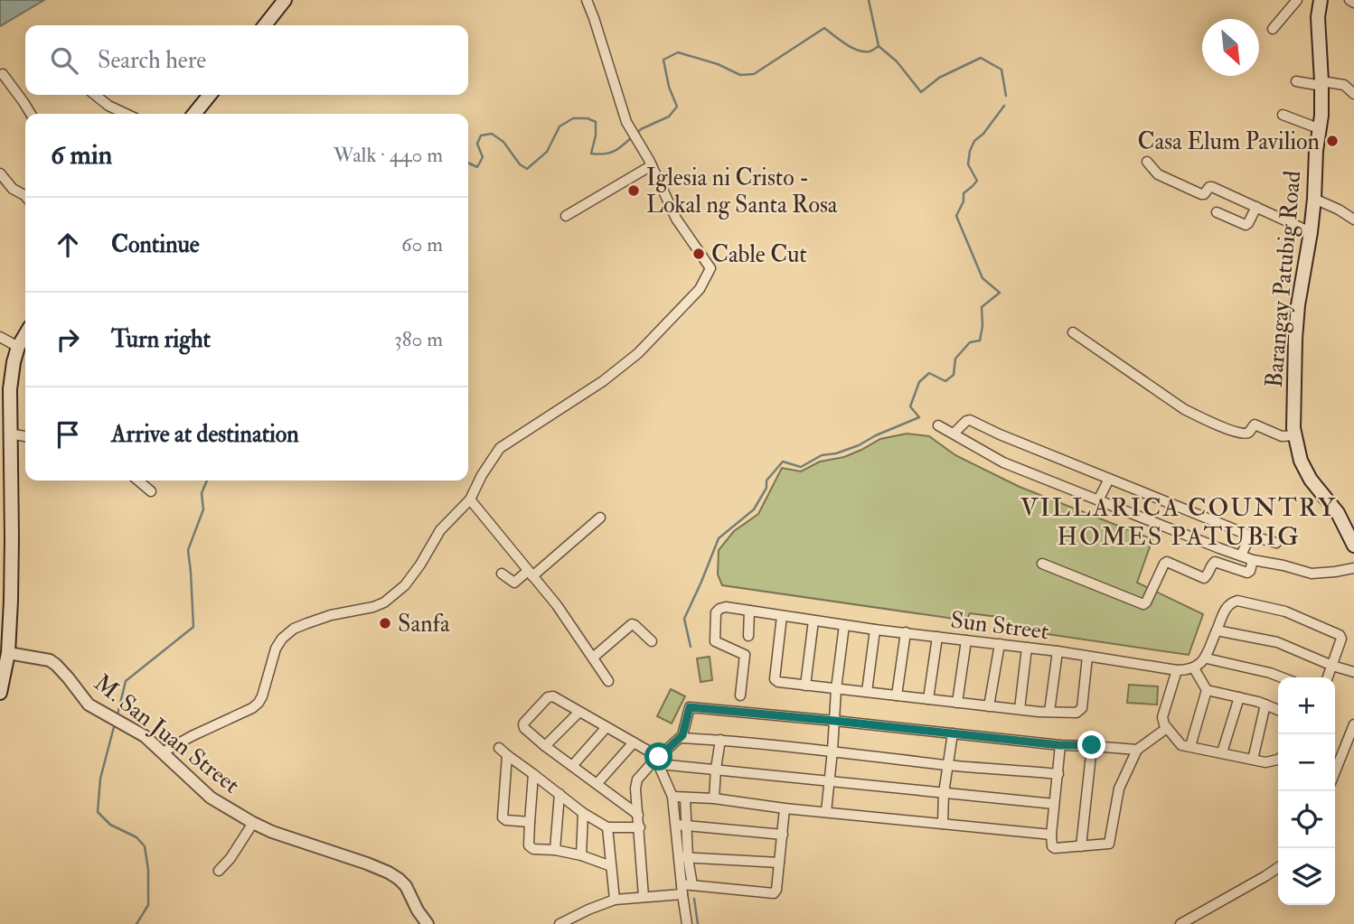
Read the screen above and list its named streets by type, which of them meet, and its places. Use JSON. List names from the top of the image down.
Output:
{
  "streets": {
    "main road": ["Barangay Patubig Road"],
    "street": ["Sun Street", "M. San Juan Street"]
  },
  "districts": ["VILLARICA COUNTRY HOMES PATUBIG"],
  "places": [
    "Casa Elum Pavilion",
    "Iglesia ni Cristo - Lokal ng Santa Rosa",
    "Cable Cut",
    "Sanfa"
  ],
  "north": "bottom right",
  "page": {
    "search": "Search here",
    "heading": ["6 min", "Walk · 440 m"],
    "list": [
      ["Continue", "60 m"],
      ["Turn right", "380 m"],
      "Arrive at destination"
    ],
    "map_buttons": ["+", "−"]
  }
}
